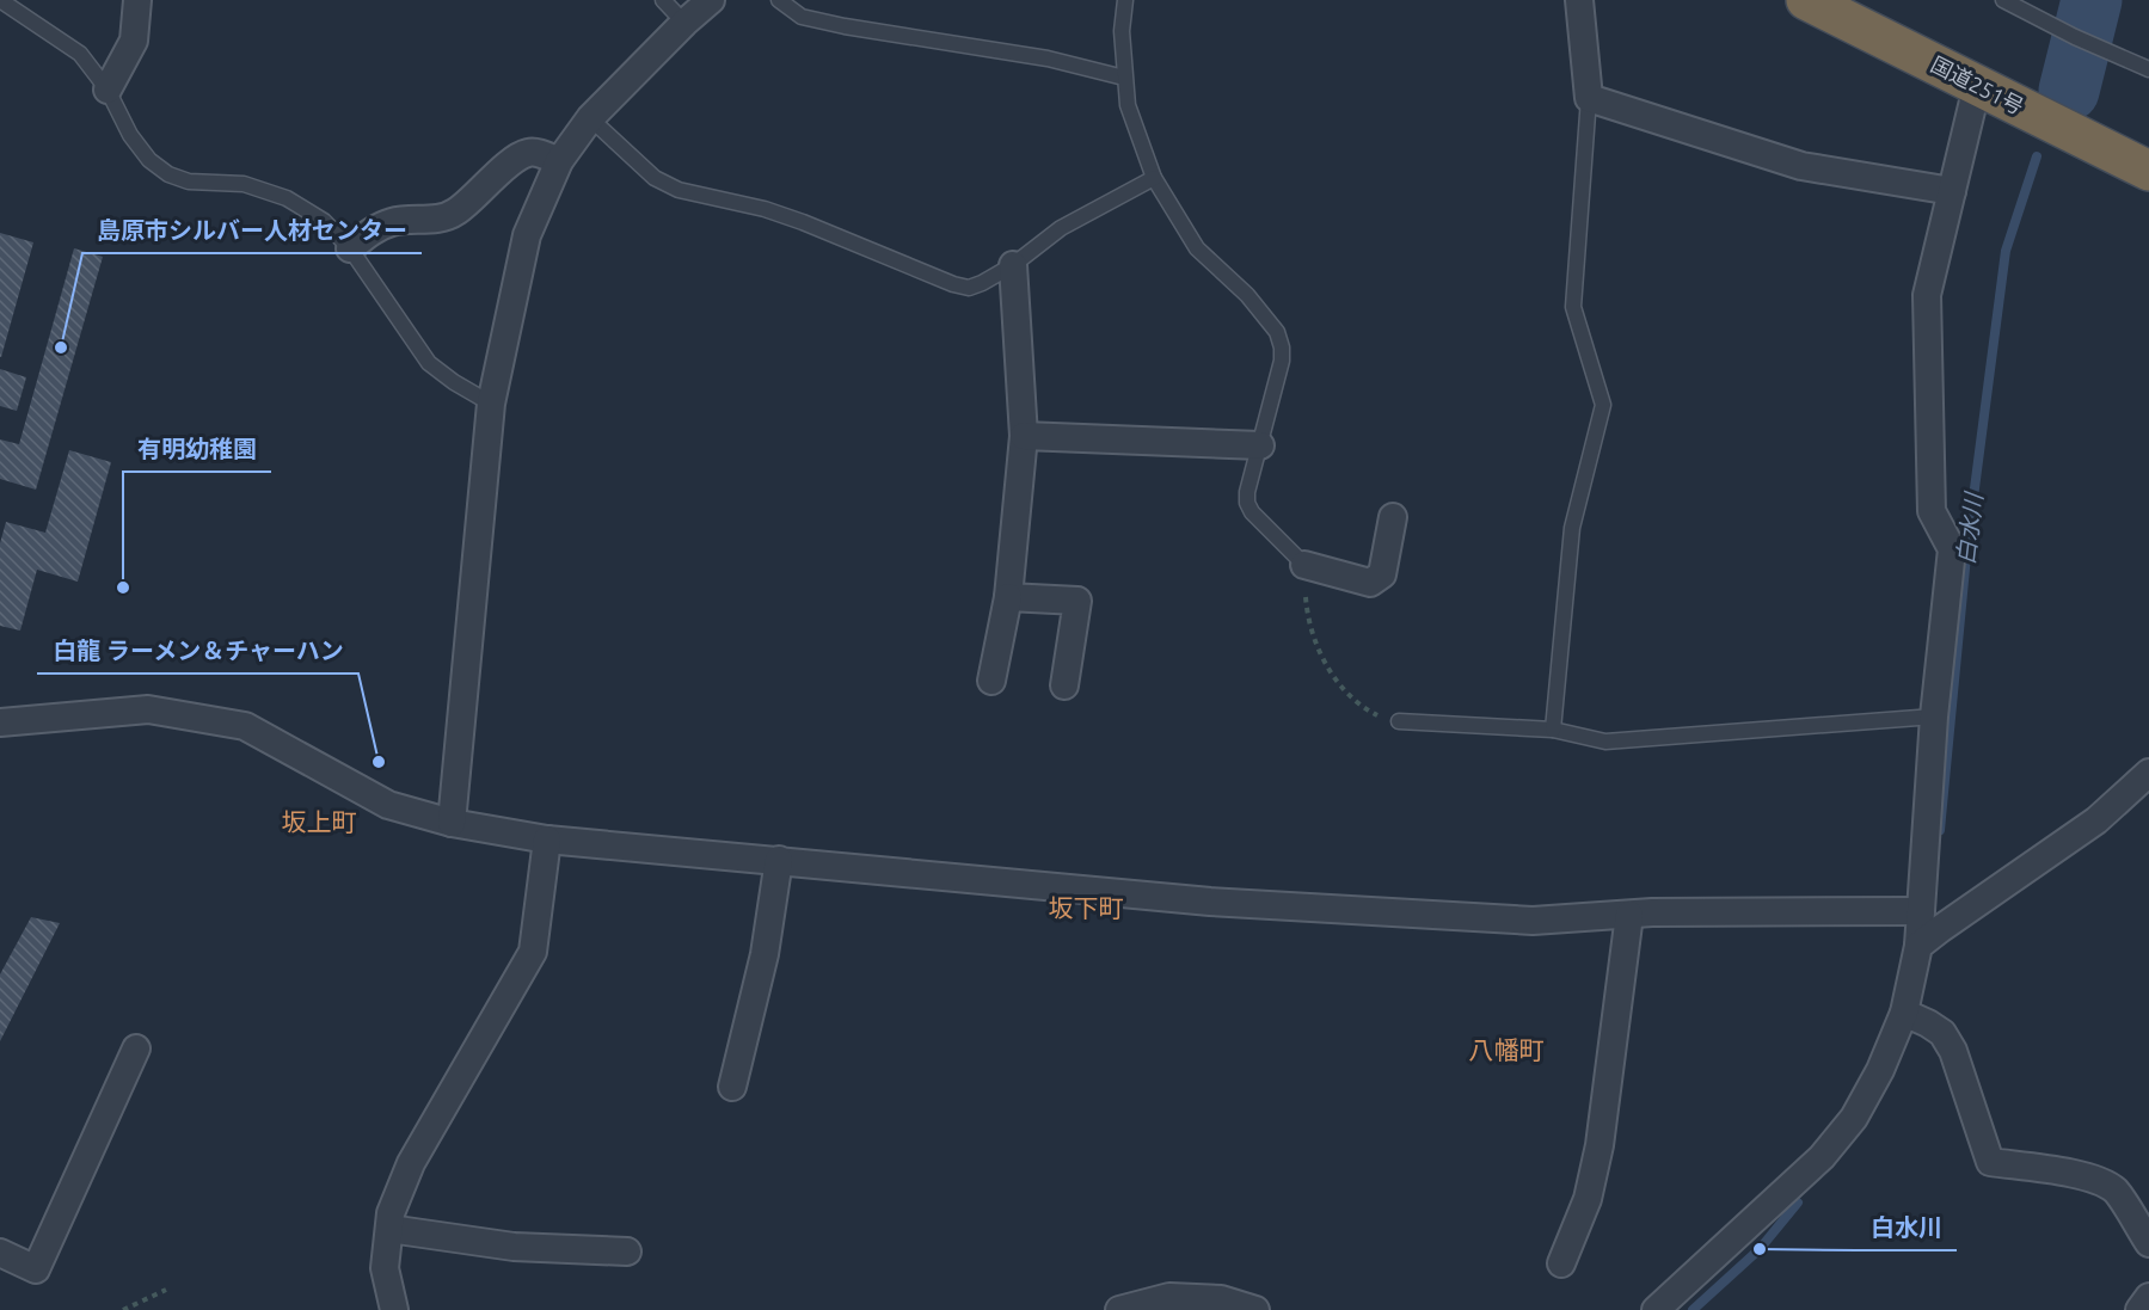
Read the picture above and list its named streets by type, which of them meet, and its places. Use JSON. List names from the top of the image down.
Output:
{
  "streets": {
    "highway": ["国道251号"]
  },
  "districts": ["坂上町", "坂下町", "八幡町"],
  "water": ["白水川"],
  "places": [
    "島原市シルバー人材センター",
    "有明幼稚園",
    "白龍 ラーメン＆チャーハン",
    "白水川"
  ]
}
